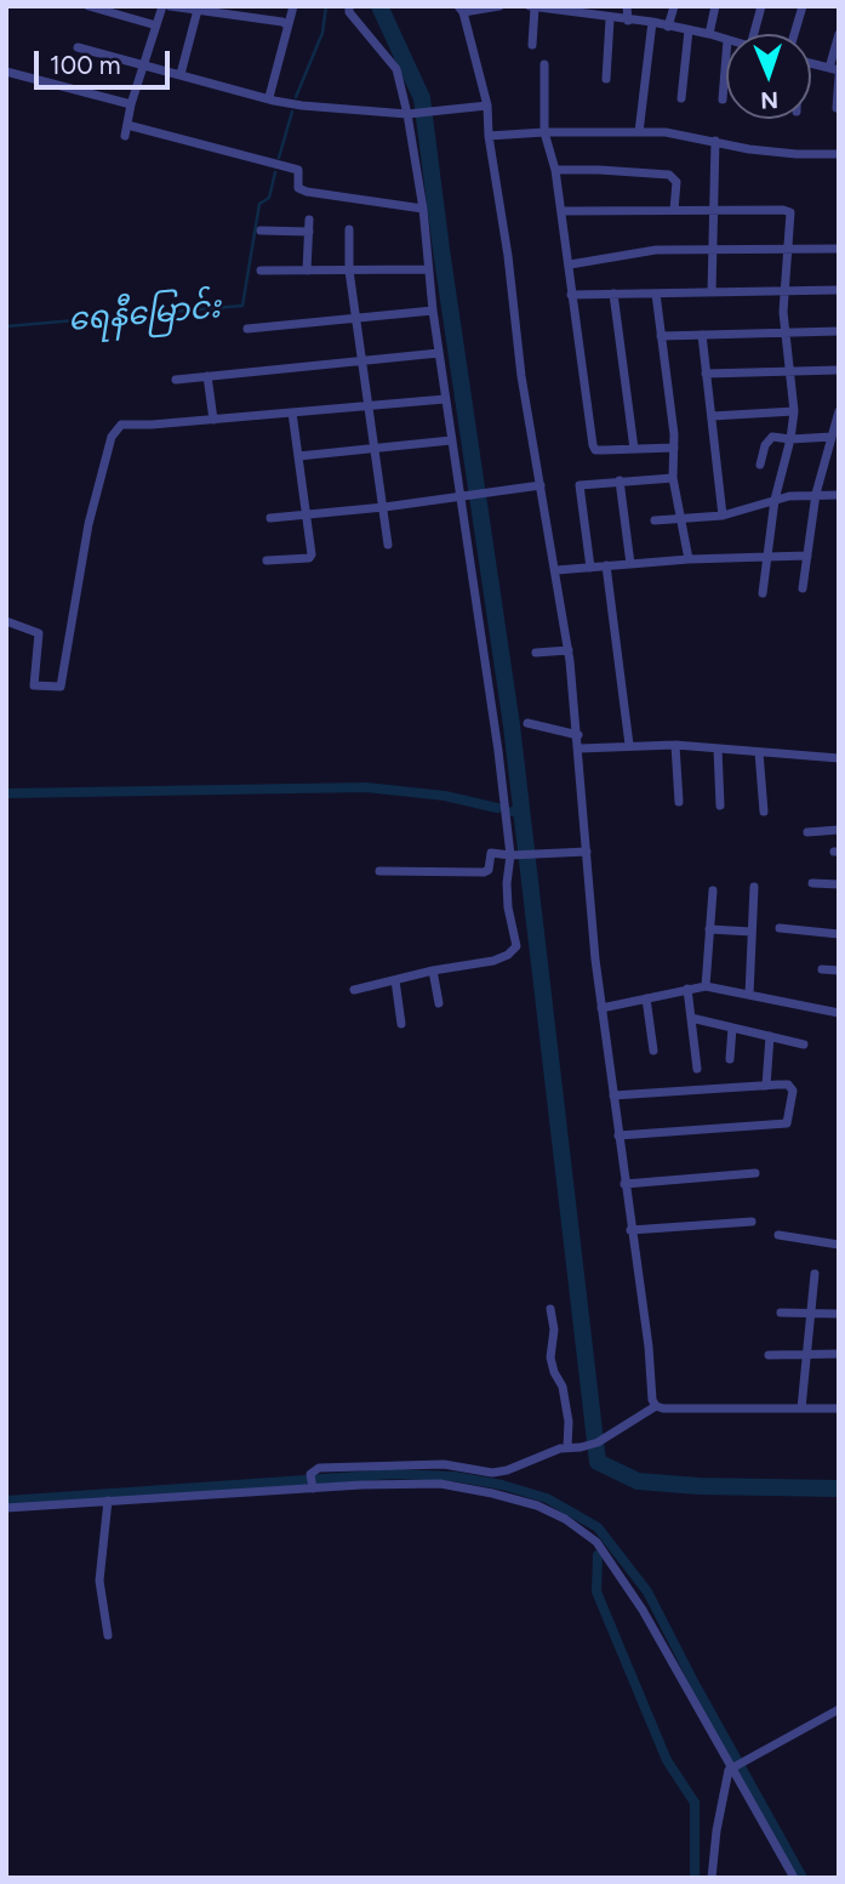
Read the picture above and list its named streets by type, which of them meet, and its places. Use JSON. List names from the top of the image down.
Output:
{
  "water": ["ရေနီမြောင်း"],
  "scale_bar": "100 m",
  "north": "bottom"
}
